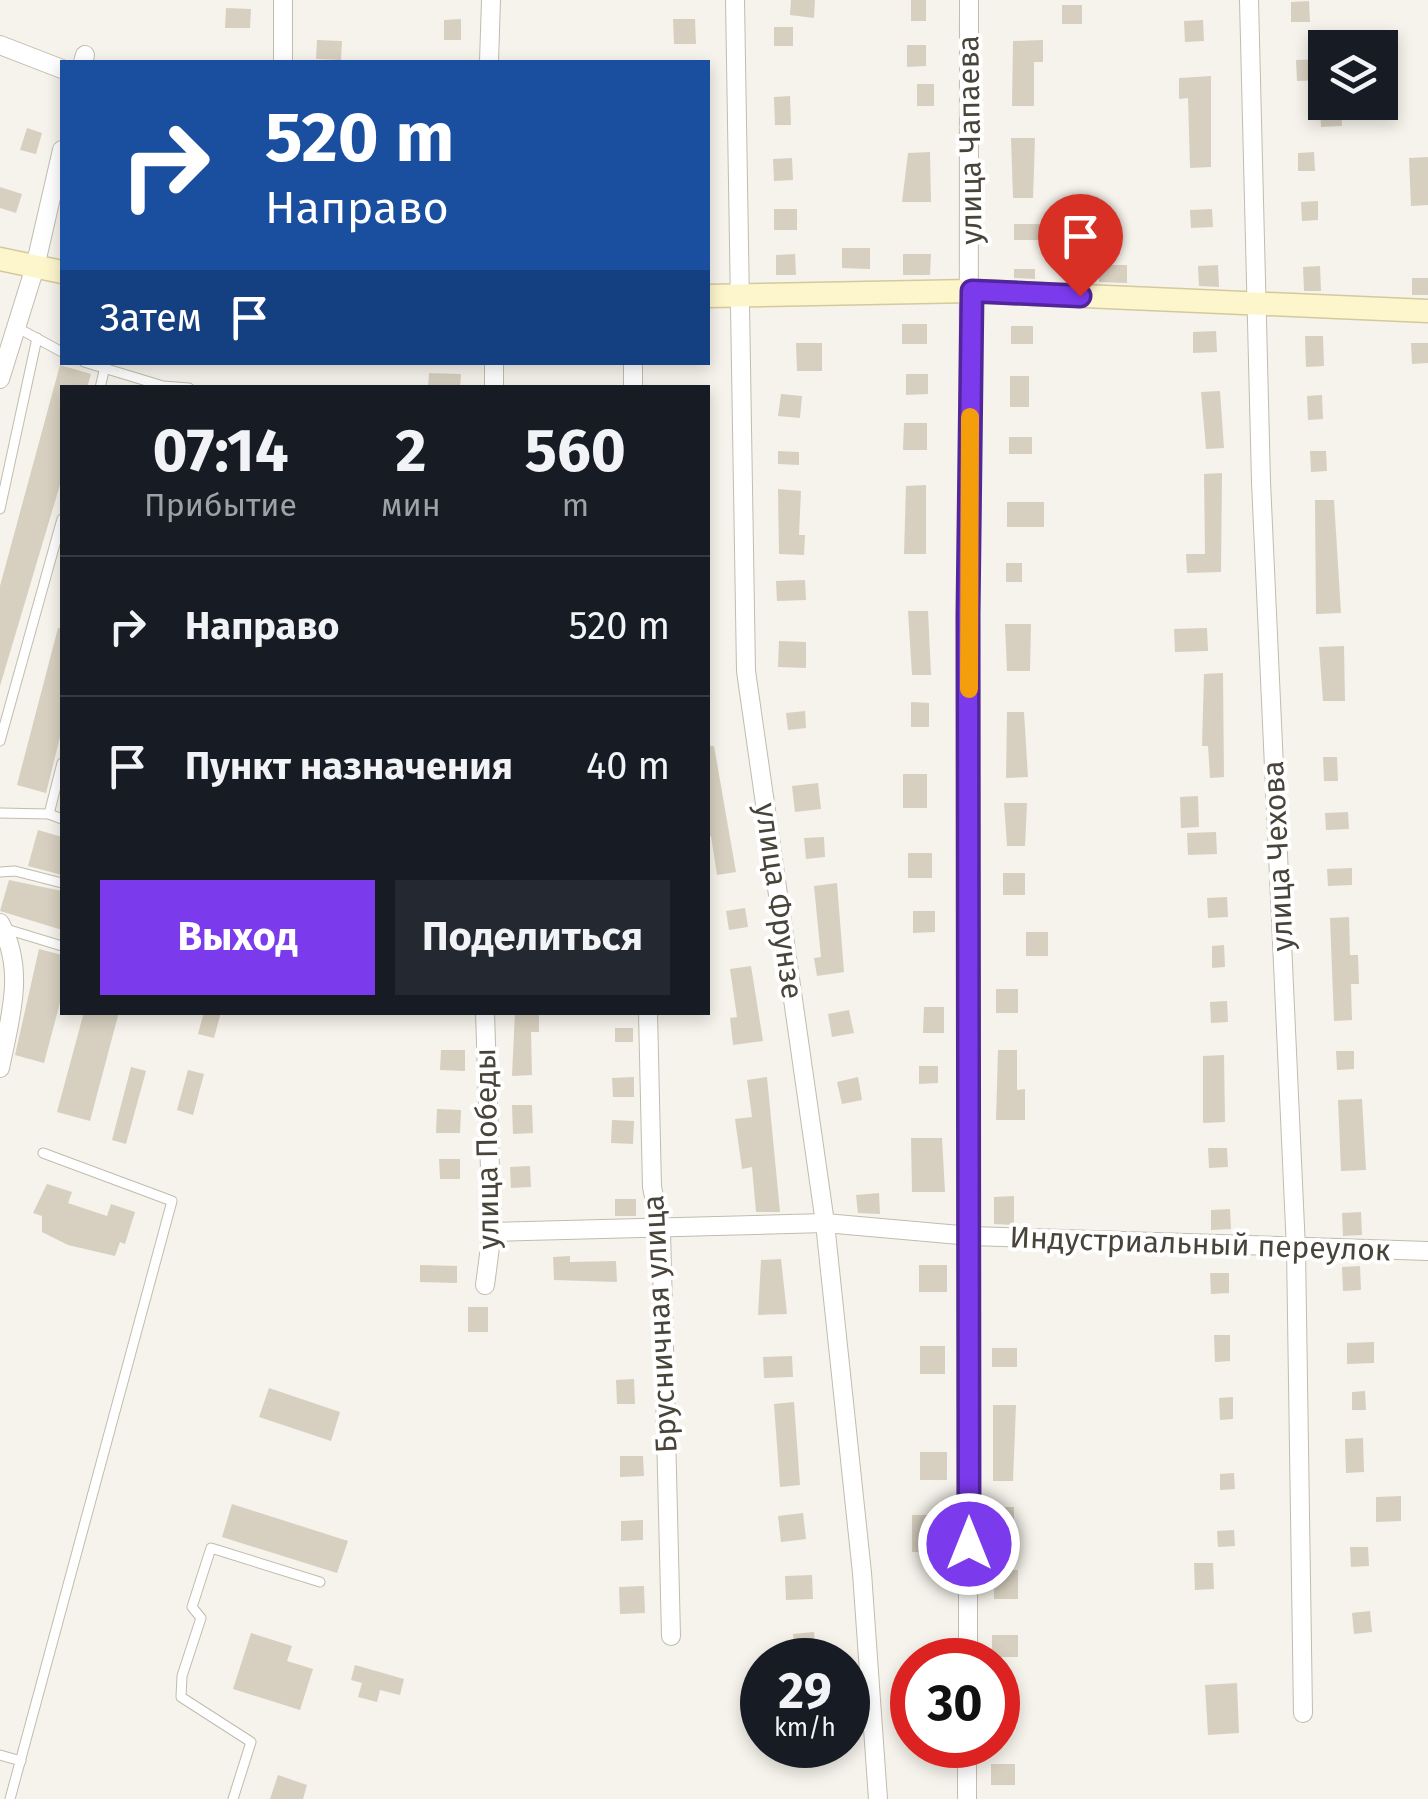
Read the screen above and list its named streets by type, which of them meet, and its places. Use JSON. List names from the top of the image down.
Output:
{
  "streets": {
    "street": [
      "улица Чапаева",
      "улица Чехова",
      "улица Фрунзе",
      "улица Победы",
      "Индустриальный переулок",
      "Брусничная улица"
    ]
  },
  "crossings": [
    ["улица Чапаева", "Индустриальный переулок"],
    ["улица Чехова", "Индустриальный переулок"],
    ["улица Фрунзе", "Индустриальный переулок"],
    ["улица Победы", "Индустриальный переулок"],
    ["Индустриальный переулок", "Брусничная улица"]
  ],
  "page": {
    "turn": ["520 m", "Направо"],
    "then": "Затем",
    "eta": [
      "07:14",
      "Прибытие",
      "2",
      "мин",
      "560",
      "m"
    ],
    "list": [
      {
        "name": "Направо",
        "value": "520 m"
      },
      {
        "name": "Пункт назначения",
        "value": "40 m"
      }
    ],
    "buttons": ["Выход", "Поделиться"],
    "speed": "29 km/h",
    "limit": "30"
  }
}
